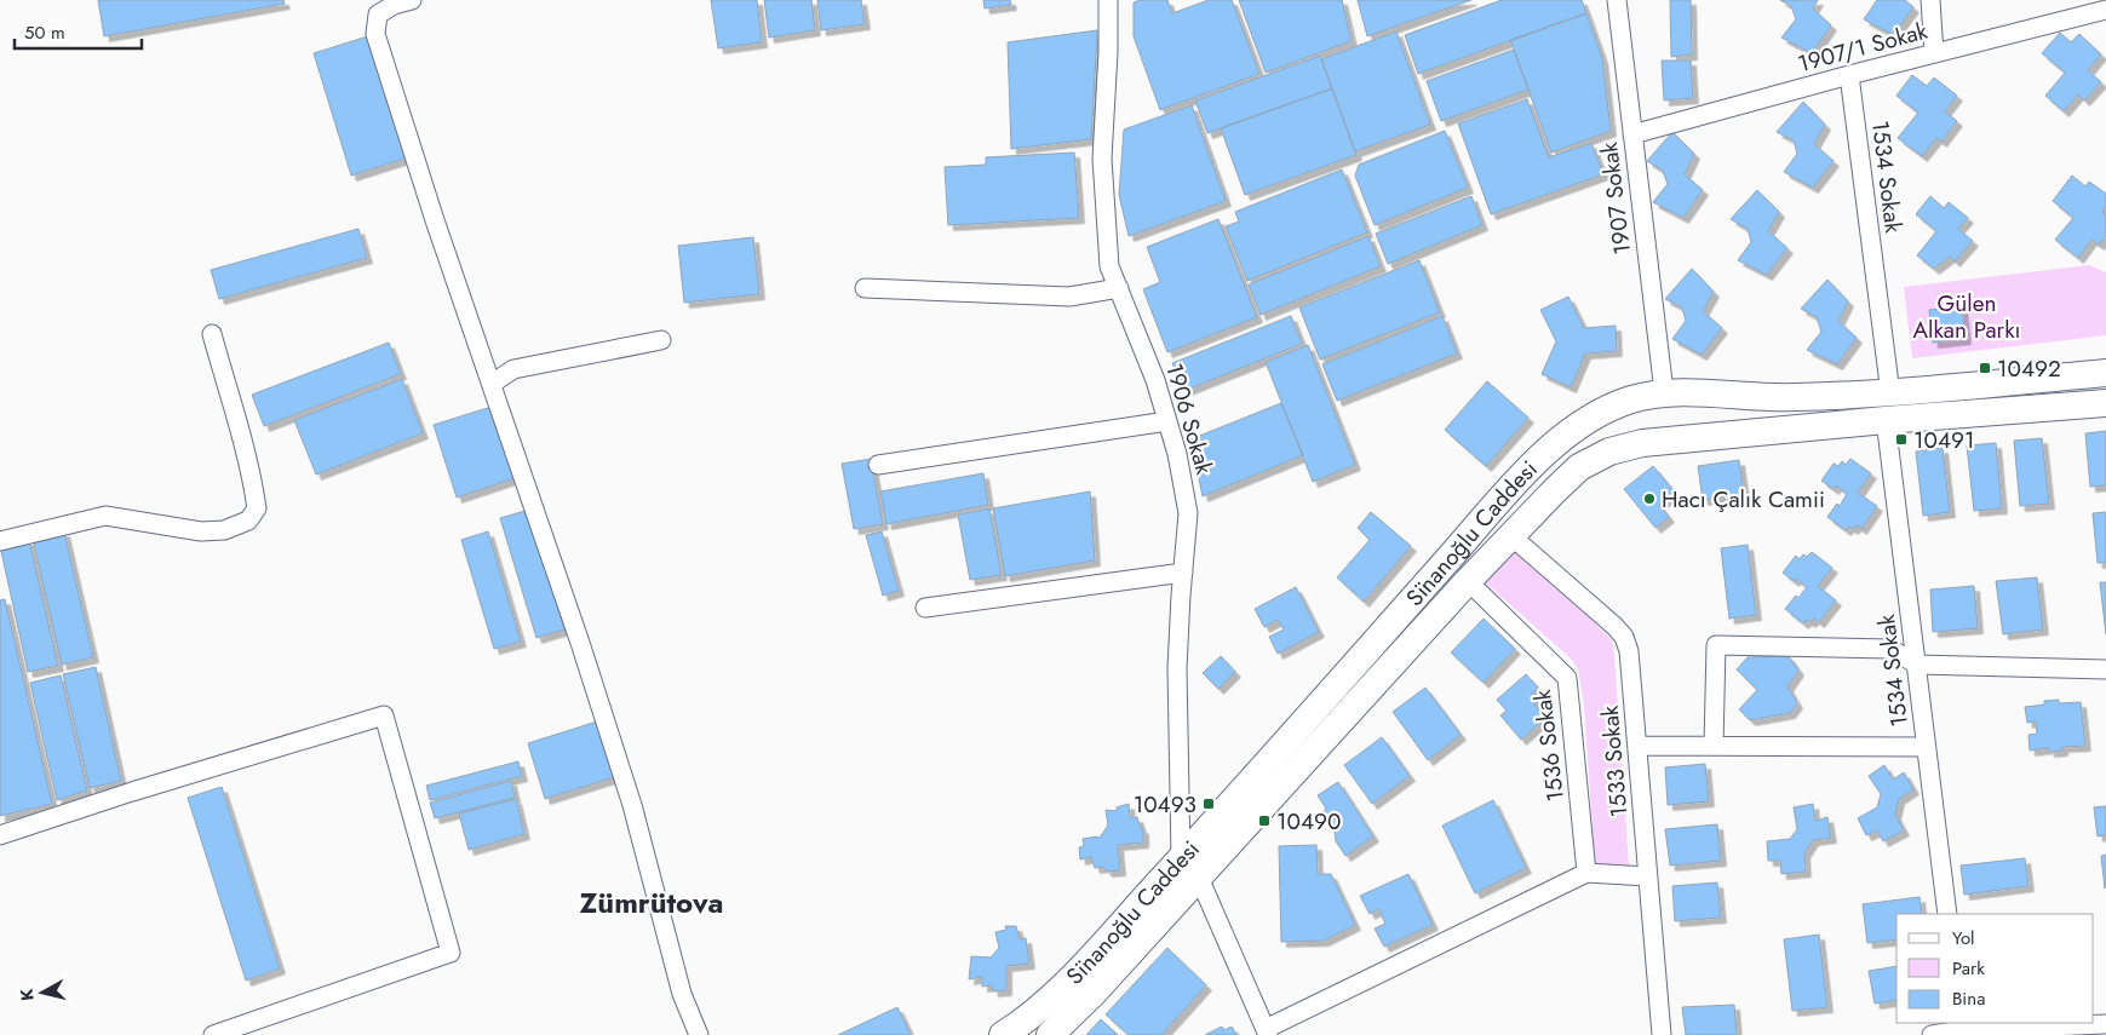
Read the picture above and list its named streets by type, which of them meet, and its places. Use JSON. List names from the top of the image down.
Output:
{
  "streets": {
    "main road": ["Si̇nanoğlu Caddesi"],
    "street": [
      "1907/1 Sokak",
      "1534 Sokak",
      "1907 Sokak",
      "1906 Sokak",
      "1536 Sokak",
      "1533 Sokak"
    ]
  },
  "crossings": [
    ["1907/1 Sokak", "1534 Sokak"],
    ["1907/1 Sokak", "1907 Sokak"],
    ["1534 Sokak", "Si̇nanoğlu Caddesi"],
    ["1907 Sokak", "Si̇nanoğlu Caddesi"],
    ["1906 Sokak", "Si̇nanoğlu Caddesi"],
    ["Si̇nanoğlu Caddesi", "1536 Sokak"],
    ["Si̇nanoğlu Caddesi", "1533 Sokak"]
  ],
  "districts": ["Zümrütova"],
  "parks": ["Gülen Alkan Parkı"],
  "places": {
    "transit": [
      "10492",
      "10491",
      "10493",
      "10490"
    ],
    "other": ["Hacı Çalık Camii"]
  },
  "legend": ["Yol", "Park", "Bina"],
  "scale_bar": "50 m",
  "north": "left"
}
